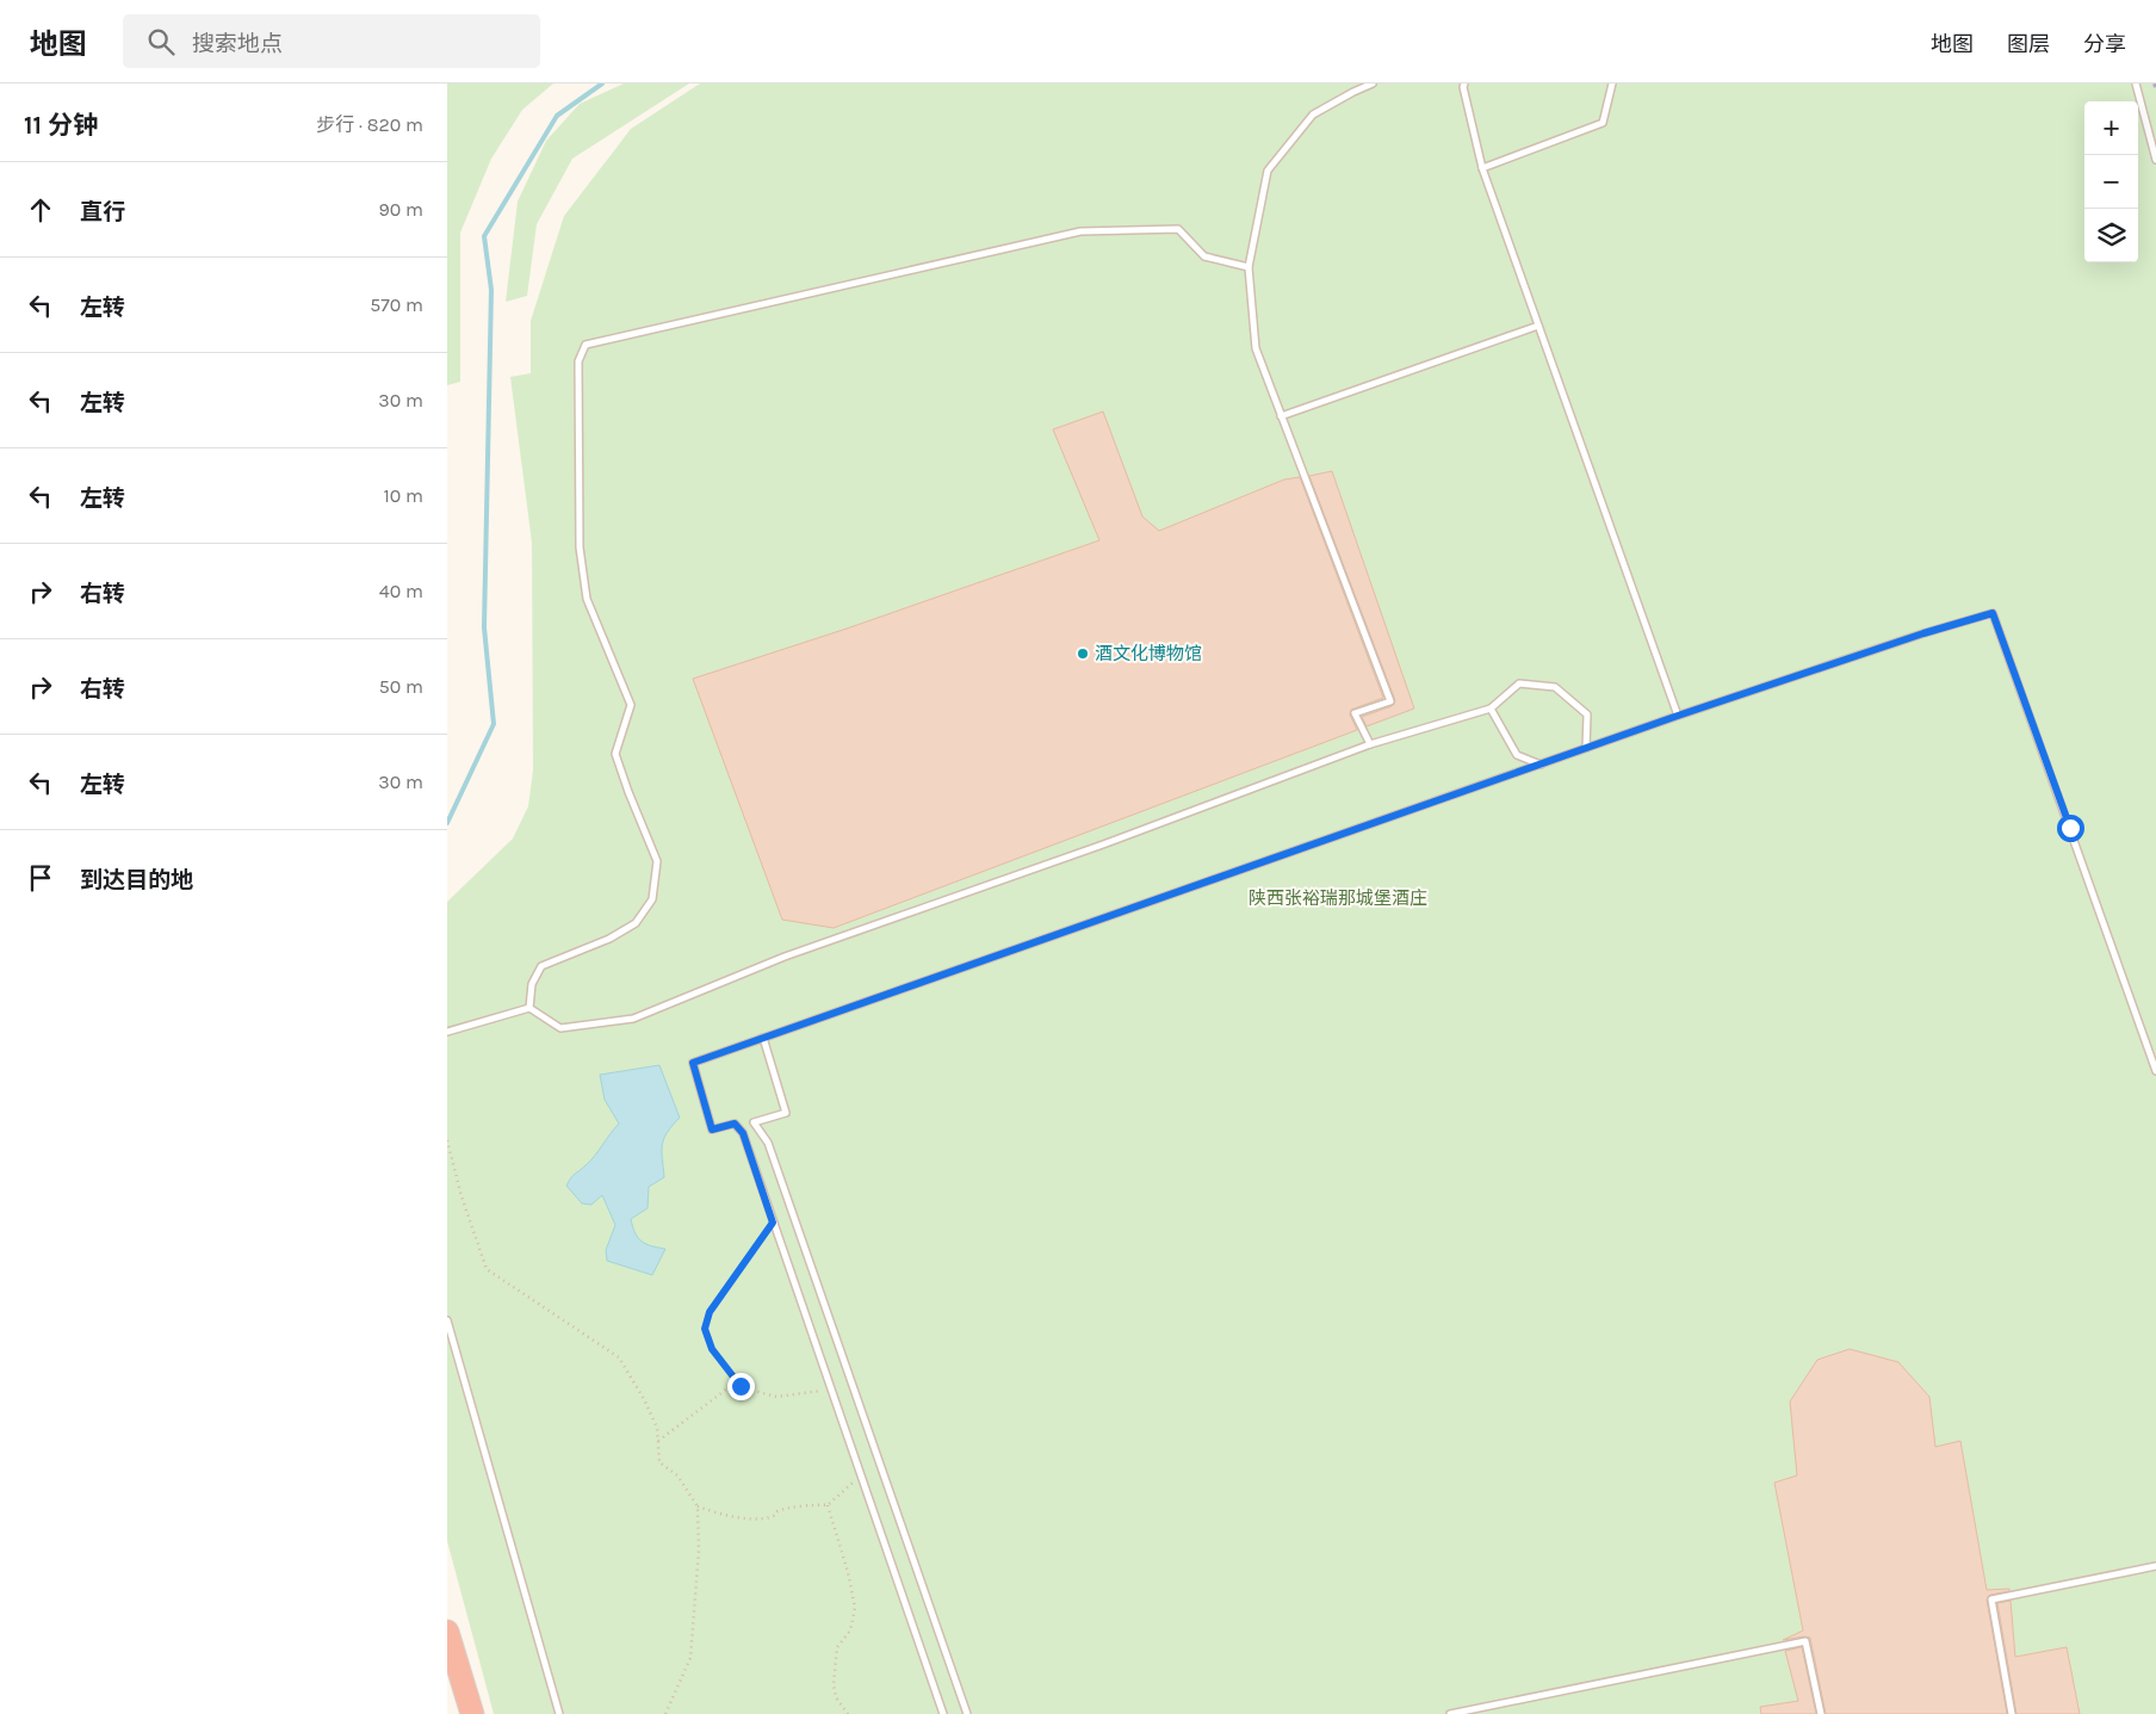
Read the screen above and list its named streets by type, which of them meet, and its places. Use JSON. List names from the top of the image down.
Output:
{
  "parks": ["陕西张裕瑞那城堡酒庄"],
  "places": ["酒文化博物馆"],
  "page": {
    "header": "地图",
    "search": "搜索地点",
    "nav": ["地图", "图层", "分享"],
    "heading": ["11 分钟", "步行 · 820 m"],
    "map_buttons": ["+", "−"],
    "list": [
      ["直行", "90 m"],
      ["左转", "570 m"],
      ["左转", "30 m"],
      ["左转", "10 m"],
      ["右转", "40 m"],
      ["右转", "50 m"],
      ["左转", "30 m"],
      "到达目的地"
    ]
  }
}
